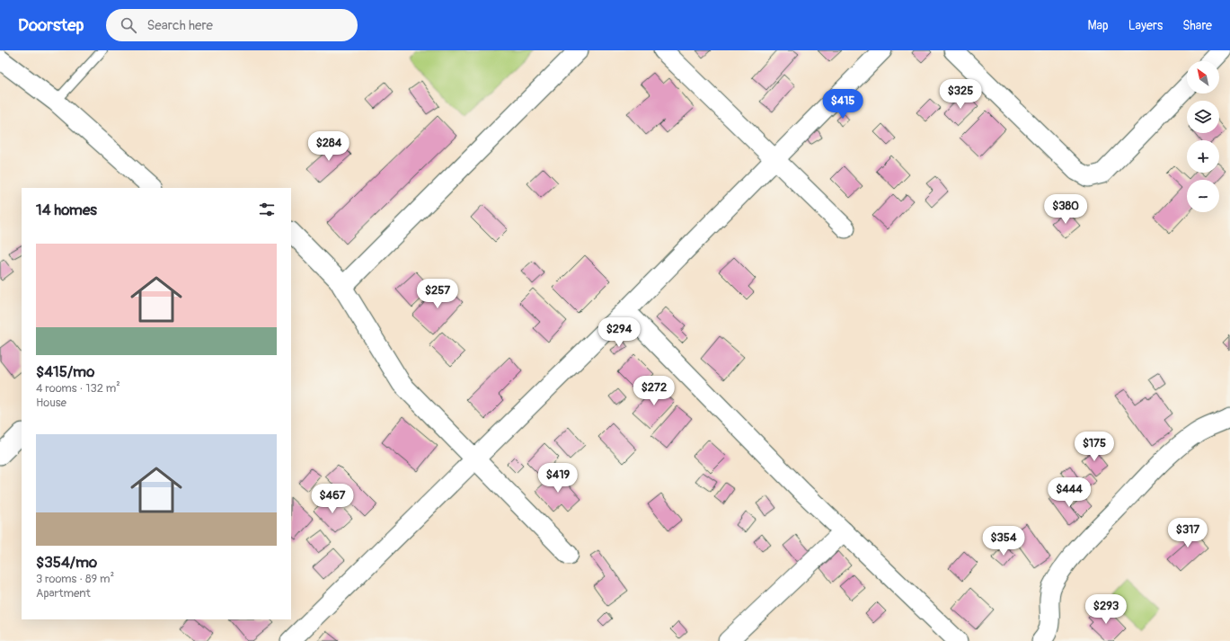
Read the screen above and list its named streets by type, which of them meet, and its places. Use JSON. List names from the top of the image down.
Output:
{
  "north": "top left",
  "page": {
    "header": "Doorstep",
    "search": "Search here",
    "nav": ["Map", "Layers", "Share"],
    "map_buttons": ["+", "−"],
    "price": [
      "$325",
      "$415",
      "$284",
      "$380",
      "$257",
      "$294",
      "$272",
      "$175",
      "$419",
      "$444",
      "$467",
      "$317",
      "$354",
      "$293"
    ],
    "heading": "14 homes",
    "list": [
      {
        "name": "$415/mo",
        "note": "4 rooms · 132 m² · House"
      },
      {
        "name": "$354/mo",
        "note": "3 rooms · 89 m² · Apartment"
      }
    ]
  }
}
